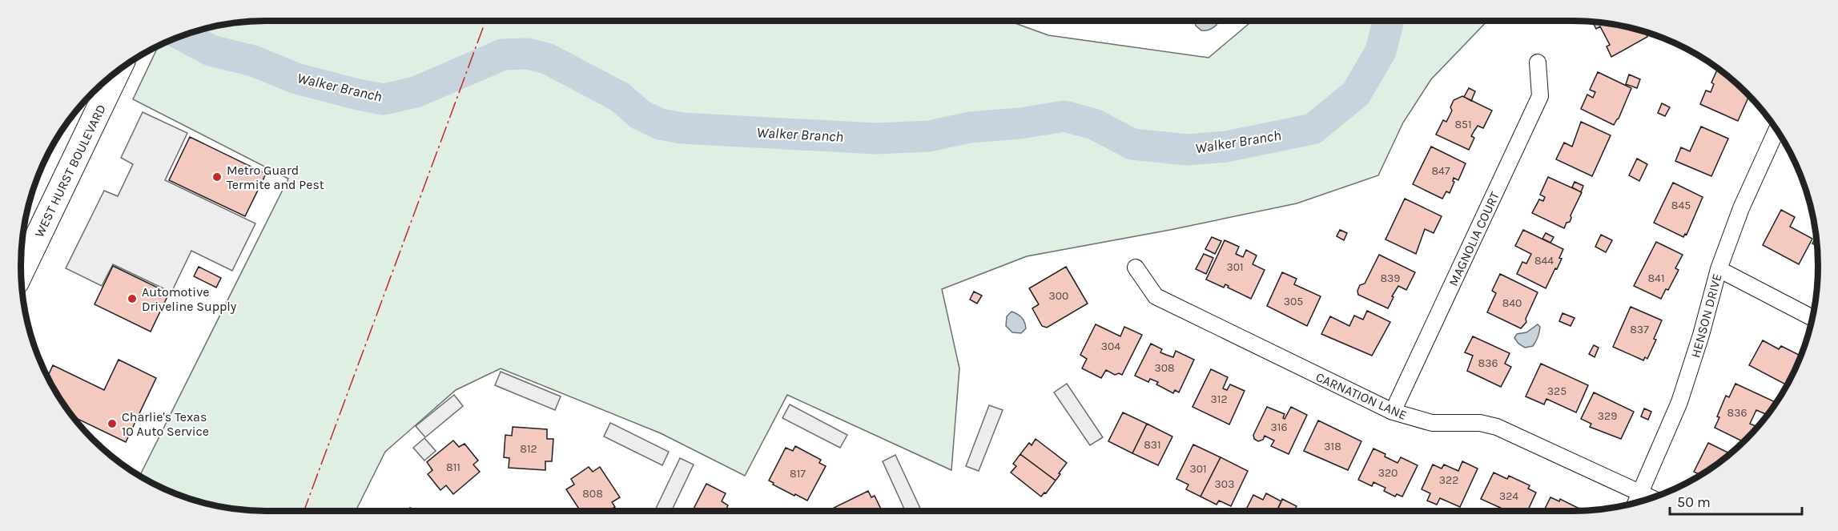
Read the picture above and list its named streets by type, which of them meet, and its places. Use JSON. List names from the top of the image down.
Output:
{
  "streets": {
    "main road": ["WEST HURST BOULEVARD"],
    "street": ["MAGNOLIA COURT", "HENSON DRIVE", "CARNATION LANE"]
  },
  "crossings": [
    ["MAGNOLIA COURT", "CARNATION LANE"],
    ["HENSON DRIVE", "CARNATION LANE"]
  ],
  "water": ["Walker Branch"],
  "places": ["Metro Guard Termite and Pest", "Automotive Driveline Supply", "Charlie's Texas 10 Auto Service"],
  "house_numbers": [
    "851",
    "847",
    "845",
    "844",
    "301",
    "839",
    "841",
    "300",
    "305",
    "840",
    "837",
    "304",
    "836",
    "308",
    "325",
    "312",
    "836",
    "329",
    "316",
    "831",
    "318",
    "812",
    "811",
    "301",
    "320",
    "817",
    "322",
    "303",
    "808",
    "324"
  ],
  "scale_bar": "50 m"
}
